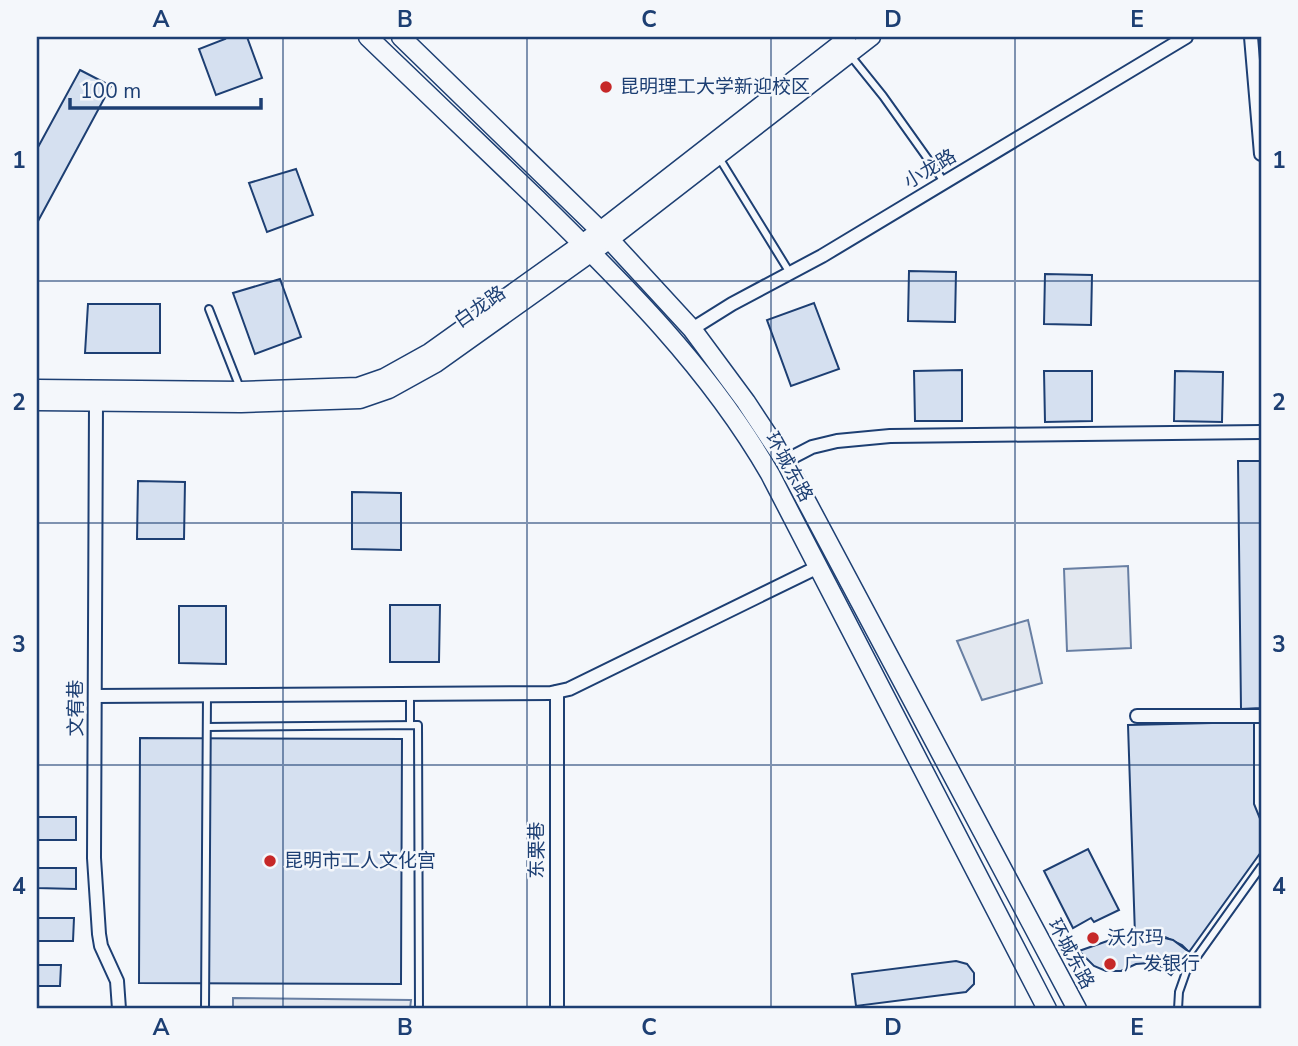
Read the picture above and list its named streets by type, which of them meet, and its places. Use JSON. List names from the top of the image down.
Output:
{
  "streets": {
    "main road": ["白龙路", "环城东路"],
    "street": ["小龙路", "文宥巷", "东栗巷"]
  },
  "crossings": [
    ["小龙路", "环城东路"],
    ["白龙路", "环城东路"],
    ["白龙路", "文宥巷"]
  ],
  "places": [
    "昆明理工大学新迎校区",
    "昆明市工人文化宫",
    "沃尔玛",
    "广发银行"
  ],
  "scale_bar": "100 m",
  "grid": {
    "columns": [
      "A",
      "B",
      "C",
      "D",
      "E"
    ],
    "rows": [
      "1",
      "2",
      "3",
      "4"
    ]
  }
}
